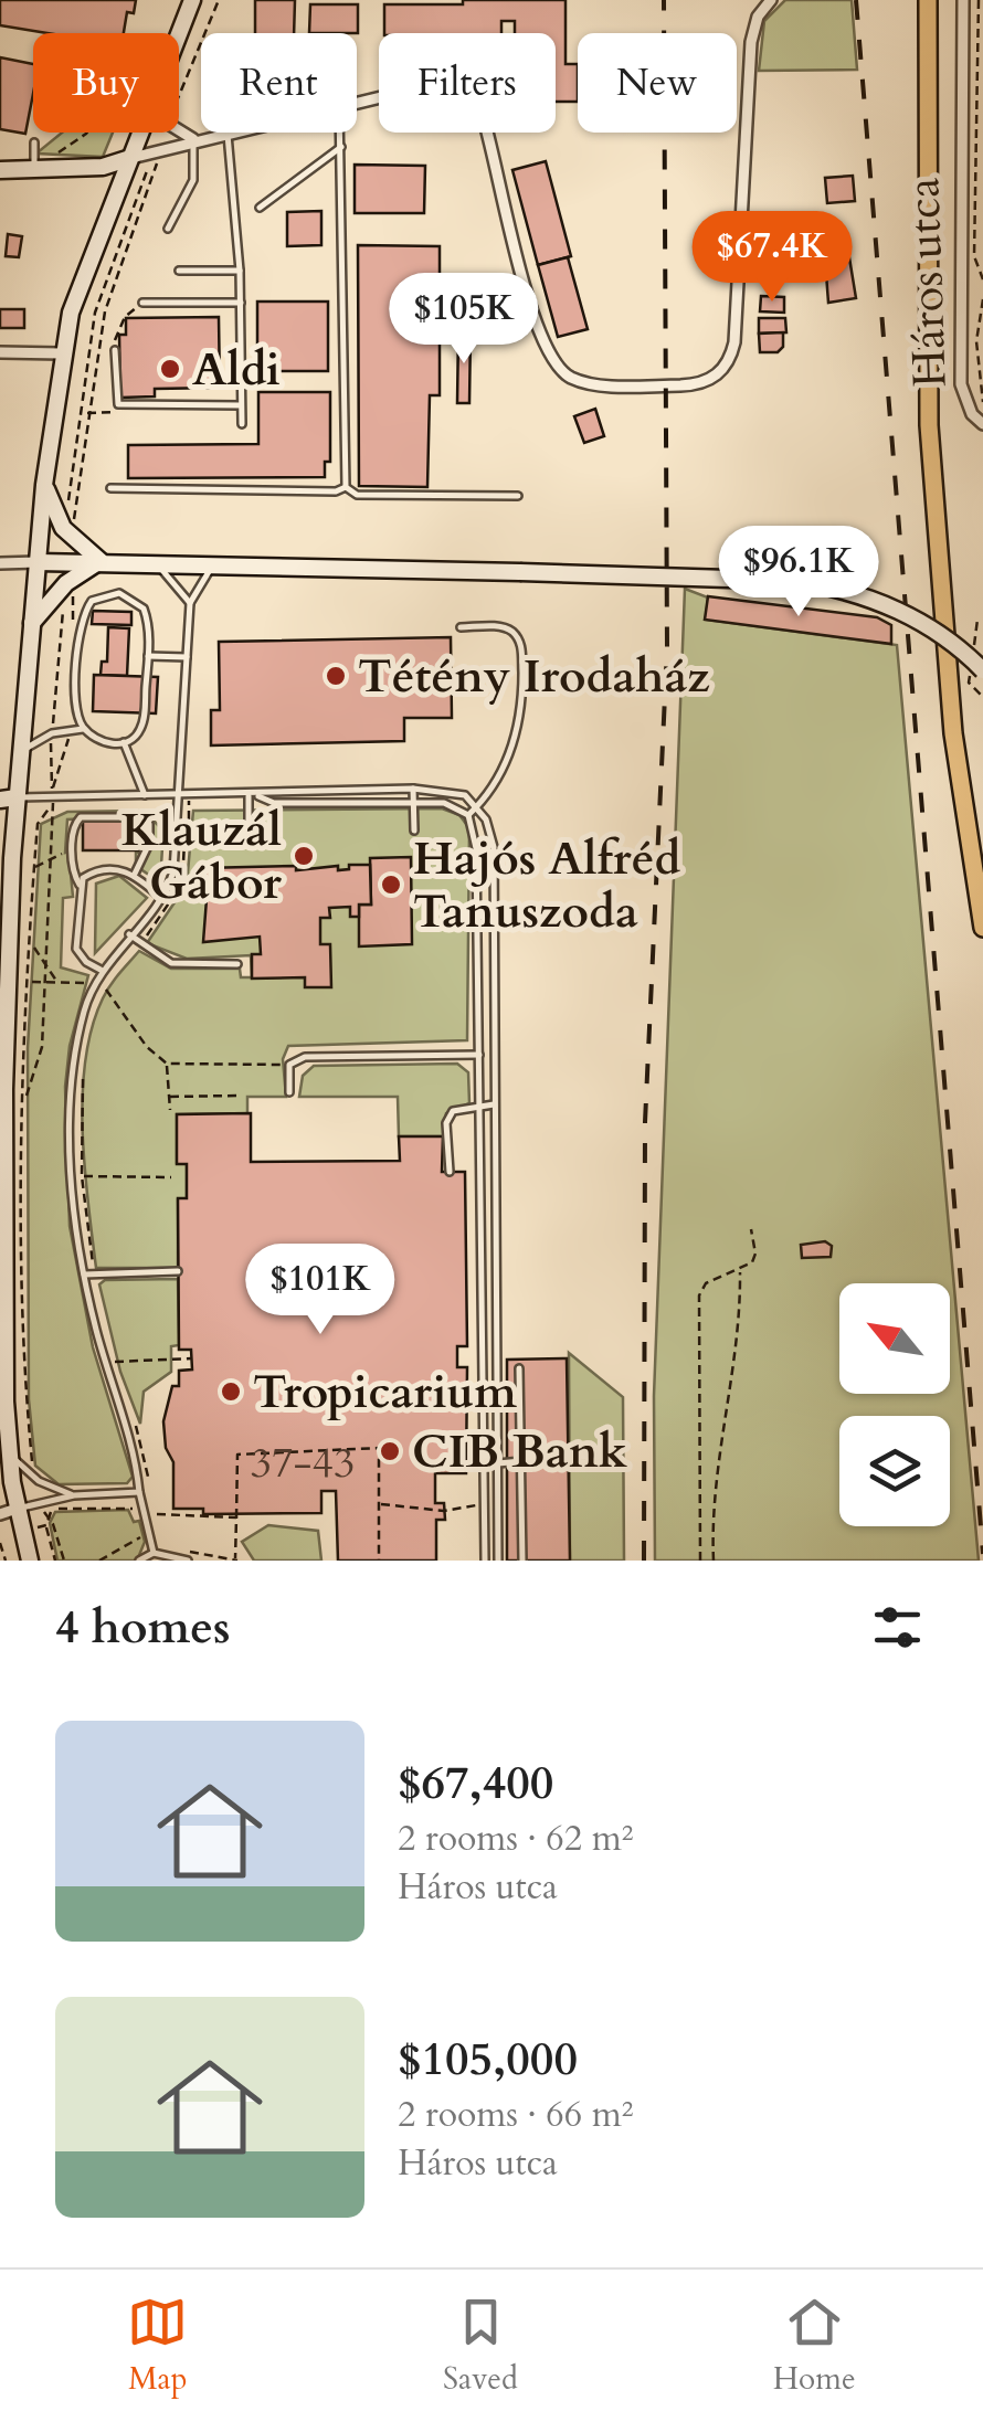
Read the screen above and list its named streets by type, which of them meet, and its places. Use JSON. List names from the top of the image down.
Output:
{
  "streets": {
    "street": ["Háros utca"]
  },
  "places": [
    "Aldi",
    "Tétény Irodaház",
    "Klauzál Gábor",
    "Hajós Alfréd Tanuszoda",
    "Tropicarium",
    "CIB Bank"
  ],
  "house_numbers": ["37-43"],
  "north": "top left",
  "page": {
    "chip": [
      "Buy",
      "Rent",
      "Filters",
      "New"
    ],
    "price": [
      "$67.4K",
      "$105K",
      "$96.1K",
      "$101K"
    ],
    "heading": "4 homes",
    "list": [
      {
        "name": "$67,400",
        "note": "2 rooms · 62 m² · Háros utca"
      },
      {
        "name": "$105,000",
        "note": "2 rooms · 66 m² · Háros utca"
      }
    ],
    "tabs": ["Map", "Saved", "Home"]
  }
}
